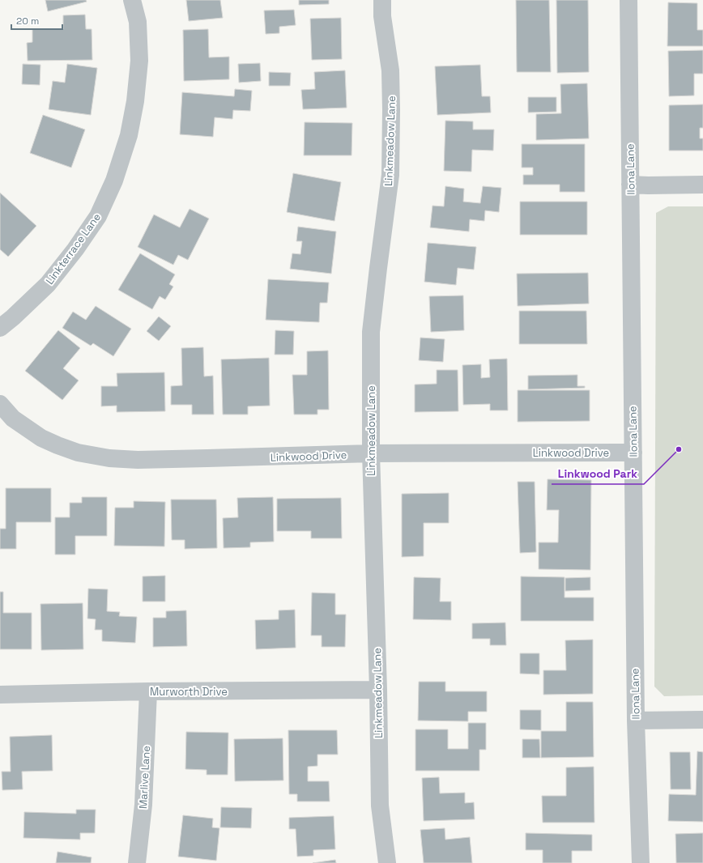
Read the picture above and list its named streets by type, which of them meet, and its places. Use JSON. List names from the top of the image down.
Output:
{
  "streets": {
    "street": [
      "Linkmeadow Lane",
      "Ilona Lane",
      "Linkterrace Lane",
      "Linkwood Drive",
      "Murworth Drive",
      "Marlive Lane"
    ]
  },
  "crossings": [
    ["Linkmeadow Lane", "Linkwood Drive"],
    ["Linkmeadow Lane", "Murworth Drive"],
    ["Ilona Lane", "Linkwood Drive"],
    ["Murworth Drive", "Marlive Lane"]
  ],
  "places": ["Linkwood Park"],
  "scale_bar": "20 m"
}
